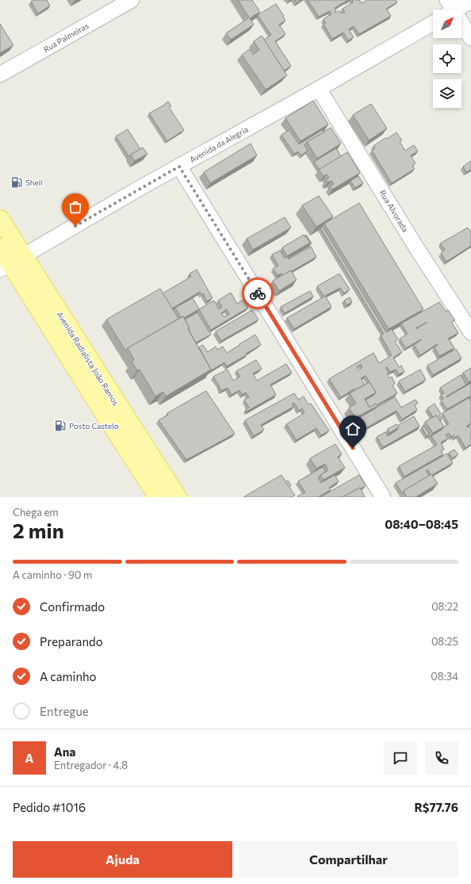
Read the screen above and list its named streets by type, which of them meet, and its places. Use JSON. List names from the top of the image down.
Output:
{
  "streets": {
    "main road": ["Avenida Radialista João Ramos"],
    "street": ["Rua Palmeiras", "Avenida da Alegria", "Rua Alvorada"]
  },
  "crossings": [
    ["Avenida da Alegria", "Rua Alvorada"],
    ["Avenida da Alegria", "Avenida Radialista João Ramos"]
  ],
  "places": {
    "fuel station": ["Shell", "Posto Castelo"]
  },
  "north": "top right",
  "page": {
    "heading": ["2 min", "Chega em", "08:40–08:45"],
    "panel": [
      "Ana",
      "Entregador · 4.8",
      "Pedido #1016",
      "R$77.76"
    ],
    "bar": "A caminho · 90 m",
    "list": [
      ["Confirmado", "08:22"],
      ["Preparando", "08:25"],
      ["A caminho", "08:34"],
      "Entregue"
    ],
    "round": "A",
    "buttons": ["Ajuda", "Compartilhar"]
  }
}
